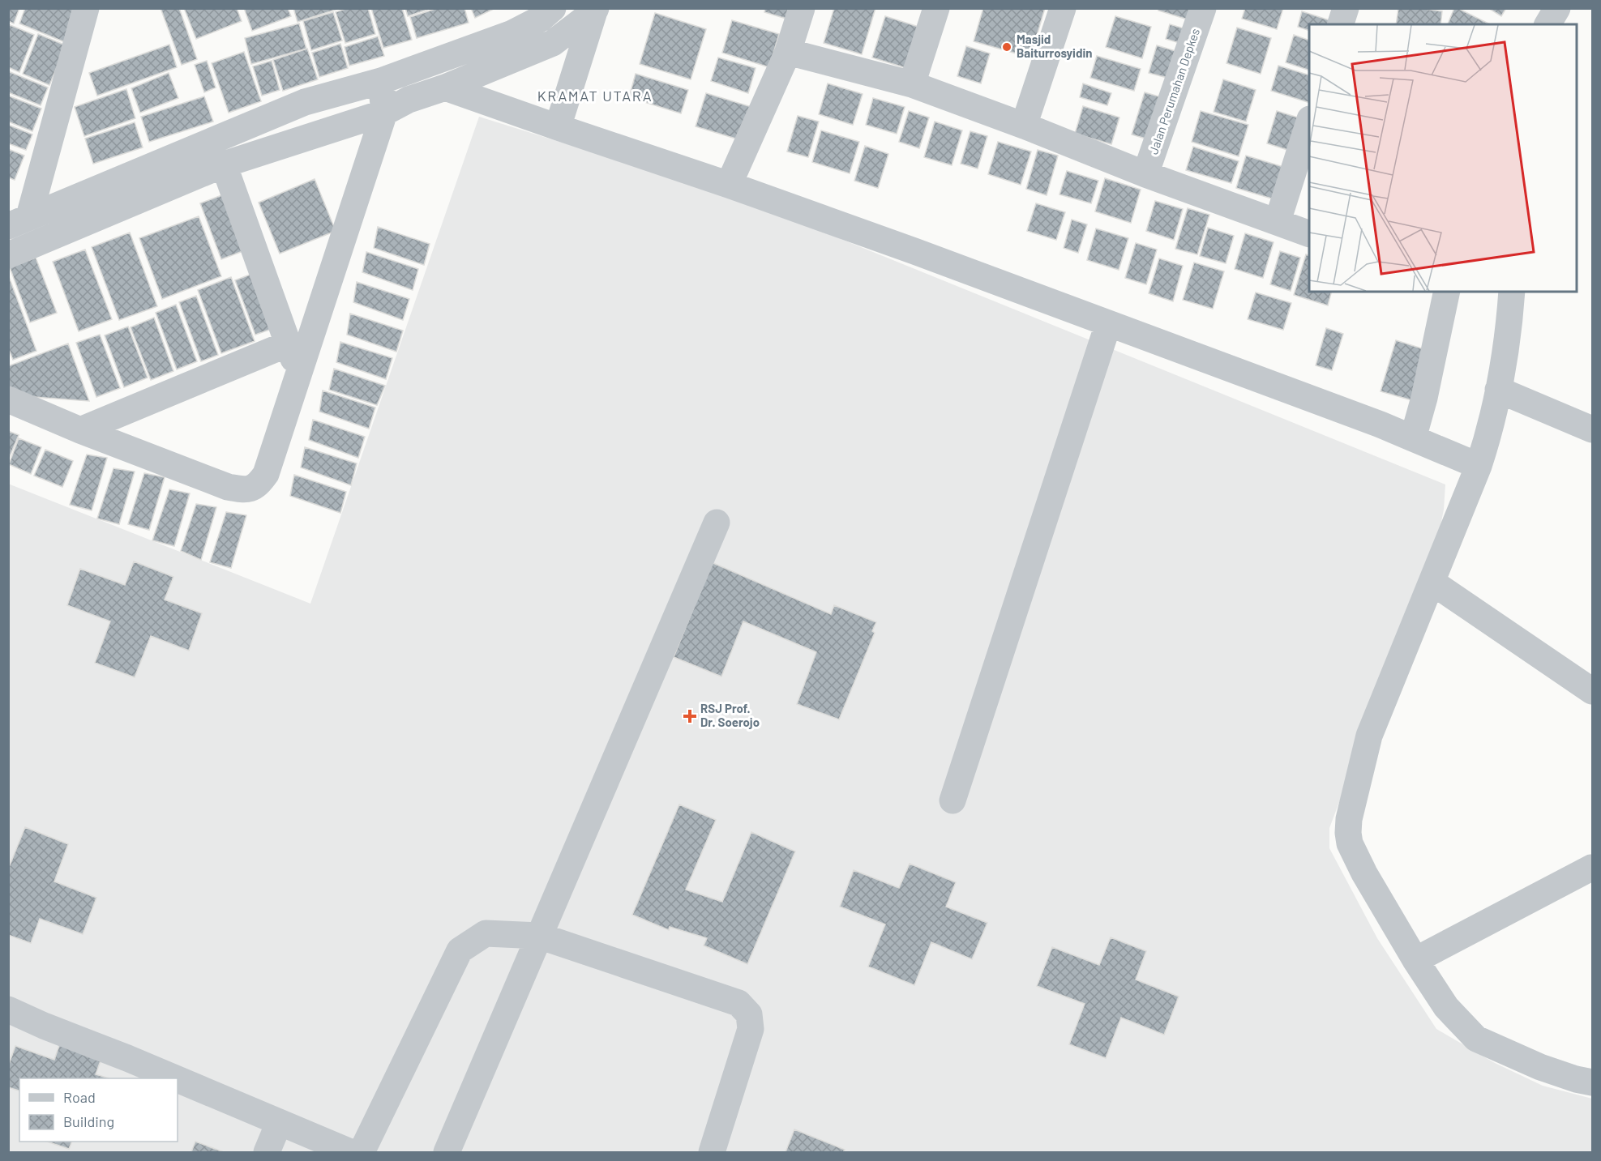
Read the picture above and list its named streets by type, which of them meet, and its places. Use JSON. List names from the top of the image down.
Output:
{
  "streets": {
    "street": ["Jalan Perumahan Depkes"]
  },
  "districts": ["KRAMAT UTARA"],
  "places": {
    "other": ["Masjid Baiturrosyidin"],
    "health": ["RSJ Prof. Dr. Soerojo"]
  },
  "legend": ["Road", "Building"]
}
